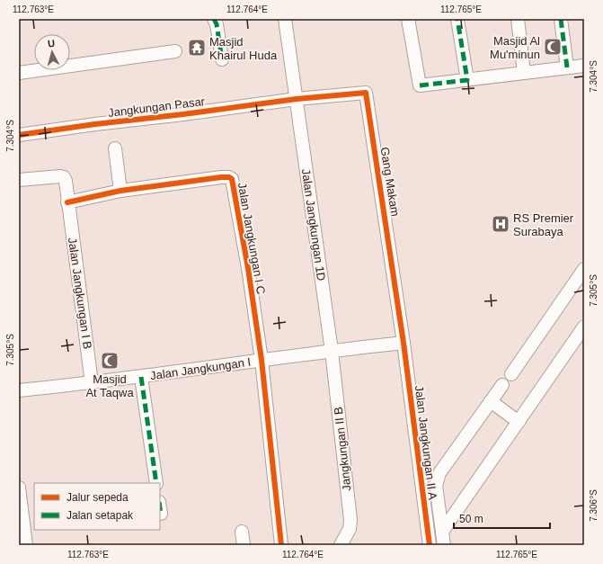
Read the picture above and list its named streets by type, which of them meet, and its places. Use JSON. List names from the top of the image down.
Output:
{
  "streets": {
    "street": [
      "Jangkungan Pasar",
      "Gang Makam",
      "Jalan Jangkungan 1D",
      "Jalan Jangkungan I C",
      "Jalan Jangkungan I B",
      "Jalan Jangkungan I",
      "Jalan Jangkungan II A",
      "Jangkungan II B"
    ]
  },
  "crossings": [
    ["Jangkungan Pasar", "Gang Makam"],
    ["Jangkungan Pasar", "Jalan Jangkungan 1D"],
    ["Gang Makam", "Jalan Jangkungan 1D"],
    ["Gang Makam", "Jalan Jangkungan I"],
    ["Gang Makam", "Jalan Jangkungan II A"],
    ["Jalan Jangkungan 1D", "Jalan Jangkungan I"],
    ["Jalan Jangkungan 1D", "Jangkungan II B"],
    ["Jalan Jangkungan I C", "Jalan Jangkungan I B"],
    ["Jalan Jangkungan I C", "Jalan Jangkungan I"],
    ["Jalan Jangkungan I B", "Jalan Jangkungan I"],
    ["Jalan Jangkungan I", "Jalan Jangkungan II A"],
    ["Jalan Jangkungan I", "Jangkungan II B"]
  ],
  "places": {
    "mosque": ["Masjid Al Mu'minun", "Masjid At Taqwa"],
    "temple": ["Masjid Khairul Huda"],
    "hospital": ["RS Premier Surabaya"]
  },
  "legend": ["Jalur sepeda", "Jalan setapak"],
  "scale_bar": "50 m",
  "north": "top",
  "coordinates": [
    "112.763°E",
    "112.764°E",
    "112.765°E",
    "7.304°S",
    "7.305°S",
    "7.306°S"
  ]
}
